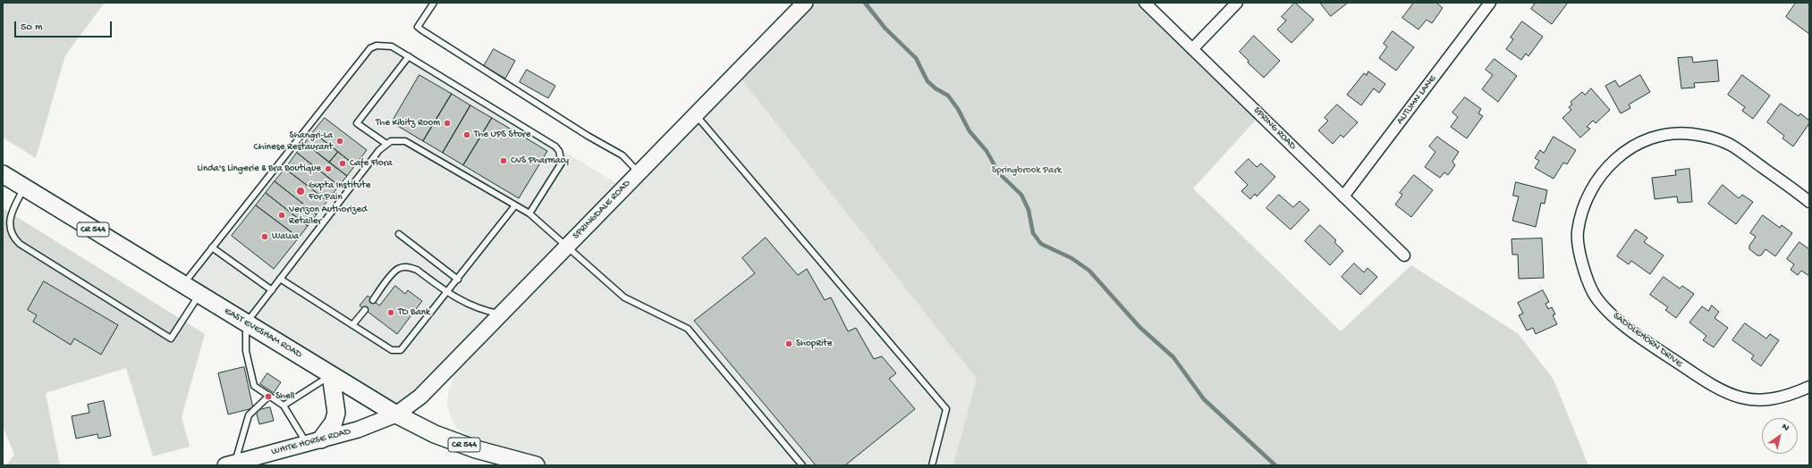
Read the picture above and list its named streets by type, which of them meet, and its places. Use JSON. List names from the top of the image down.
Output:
{
  "streets": {
    "main road": [
      "SPRINGDALE ROAD",
      "CR 544",
      "EAST EVESHAM ROAD",
      "WHITE HORSE ROAD"
    ],
    "street": ["AUTUMN LANE", "SPRING ROAD", "SADDLEHORN DRIVE"]
  },
  "crossings": [
    ["AUTUMN LANE", "SPRING ROAD"],
    ["SPRINGDALE ROAD", "EAST EVESHAM ROAD"],
    ["SPRINGDALE ROAD", "WHITE HORSE ROAD"],
    ["EAST EVESHAM ROAD", "WHITE HORSE ROAD"]
  ],
  "parks": ["Springbrook Park"],
  "places": [
    "The Kibitz Room",
    "The UPS Store",
    "Shangri-La Chinese Restaurant",
    "CVS Pharmacy",
    "Cafe Flora",
    "Linda's Lingerie & Bra Boutique",
    "Gupta Institute For Pain",
    "Verizon Authorized Retailer",
    "Wawa",
    "TD Bank",
    "ShopRite",
    "Shell"
  ],
  "scale_bar": "50 m",
  "north": "top right"
}
